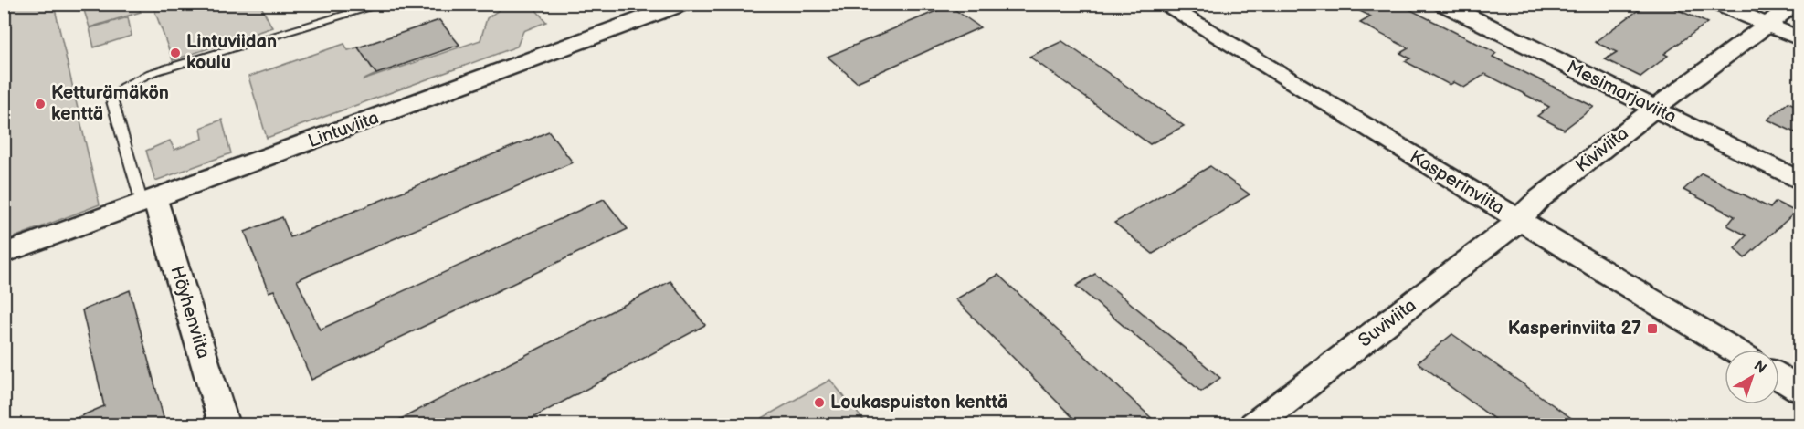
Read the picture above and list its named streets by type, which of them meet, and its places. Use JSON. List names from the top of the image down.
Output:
{
  "streets": {
    "street": [
      "Mesimarjaviita",
      "Lintuviita",
      "Kiviviita",
      "Kasperinviita",
      "Höyhenviita",
      "Suviviita"
    ]
  },
  "crossings": [
    ["Mesimarjaviita", "Kiviviita"],
    ["Lintuviita", "Höyhenviita"],
    ["Kiviviita", "Kasperinviita"],
    ["Kiviviita", "Suviviita"],
    ["Kasperinviita", "Suviviita"]
  ],
  "places": {
    "other": ["Lintuviidan koulu", "Ketturämäkön kenttä", "Loukaspuiston kenttä"],
    "transit": ["Kasperinviita 27"]
  },
  "north": "top right"
}
